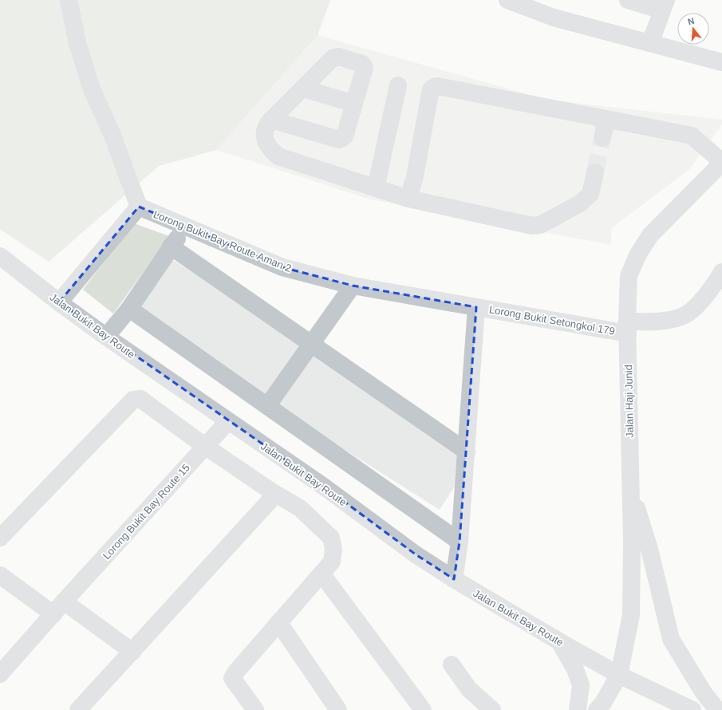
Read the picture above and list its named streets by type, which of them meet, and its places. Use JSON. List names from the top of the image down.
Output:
{
  "streets": {
    "street": [
      "Lorong Bukit Bay Route Aman 2",
      "Lorong Bukit Setongkol 179",
      "Jalan Bukit Bay Route",
      "Jalan Haji Junid",
      "Lorong Bukit Bay Route 15"
    ]
  },
  "crossings": [
    ["Lorong Bukit Bay Route Aman 2", "Lorong Bukit Setongkol 179"],
    ["Lorong Bukit Setongkol 179", "Jalan Haji Junid"],
    ["Jalan Bukit Bay Route", "Jalan Haji Junid"],
    ["Jalan Bukit Bay Route", "Lorong Bukit Bay Route 15"]
  ],
  "north": "top"
}
